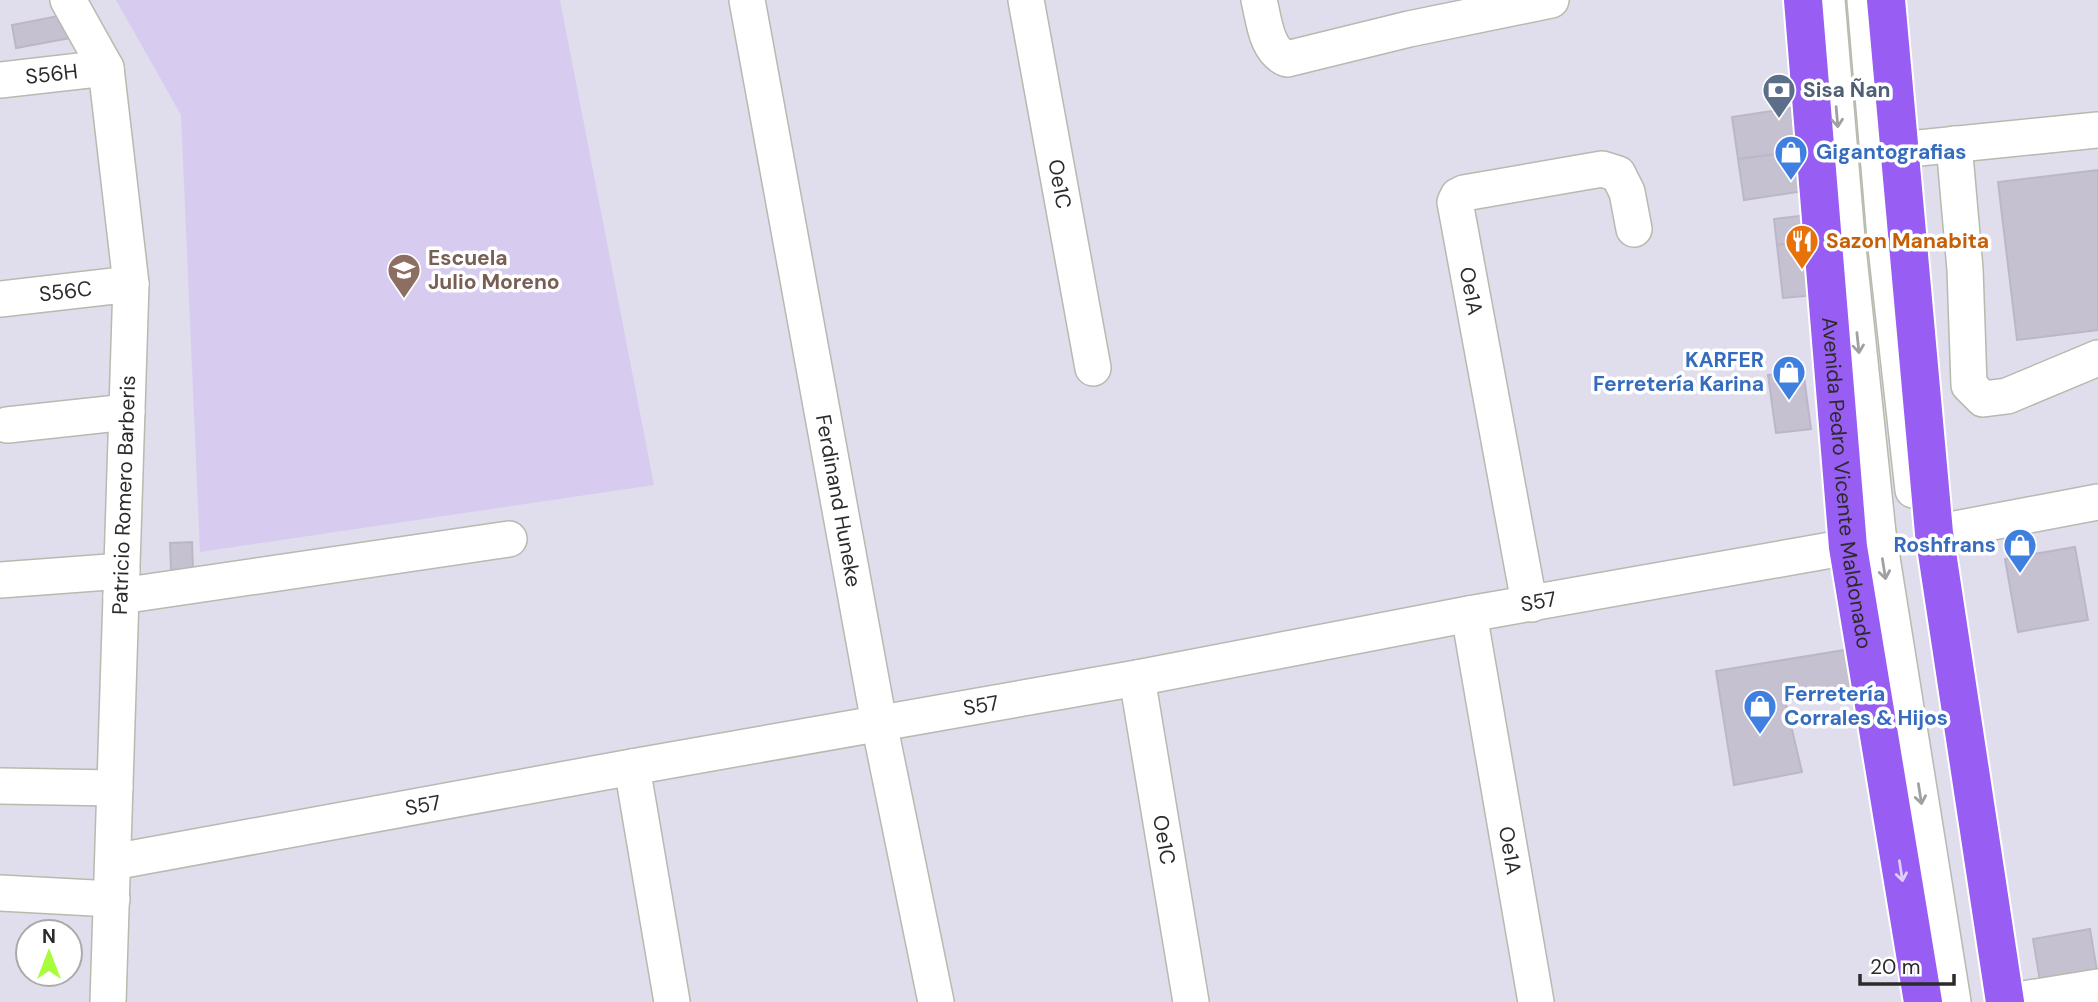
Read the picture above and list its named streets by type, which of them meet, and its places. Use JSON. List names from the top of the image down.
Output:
{
  "streets": {
    "main road": ["Avenida Pedro Vicente Maldonado"],
    "street": [
      "S56H",
      "Oe1C",
      "S56C",
      "Oe1A",
      "Patricio Romero Barberis",
      "Ferdinand Huneke",
      "S57"
    ]
  },
  "crossings": [
    ["S56H", "Patricio Romero Barberis"],
    ["Oe1C", "S57"],
    ["S56C", "Patricio Romero Barberis"],
    ["Oe1A", "S57"],
    ["Avenida Pedro Vicente Maldonado", "S57"],
    ["Patricio Romero Barberis", "S57"],
    ["Ferdinand Huneke", "S57"]
  ],
  "places": {
    "bank": ["Sisa Ñan"],
    "shop": [
      "Gigantografias",
      "KARFER Ferretería Karina",
      "Roshfrans",
      "Ferretería Corrales & Hijos"
    ],
    "restaurant": ["Sazon Manabita"],
    "school or university": ["Escuela Julio Moreno"]
  },
  "scale_bar": "20 m",
  "north": "top"
}
